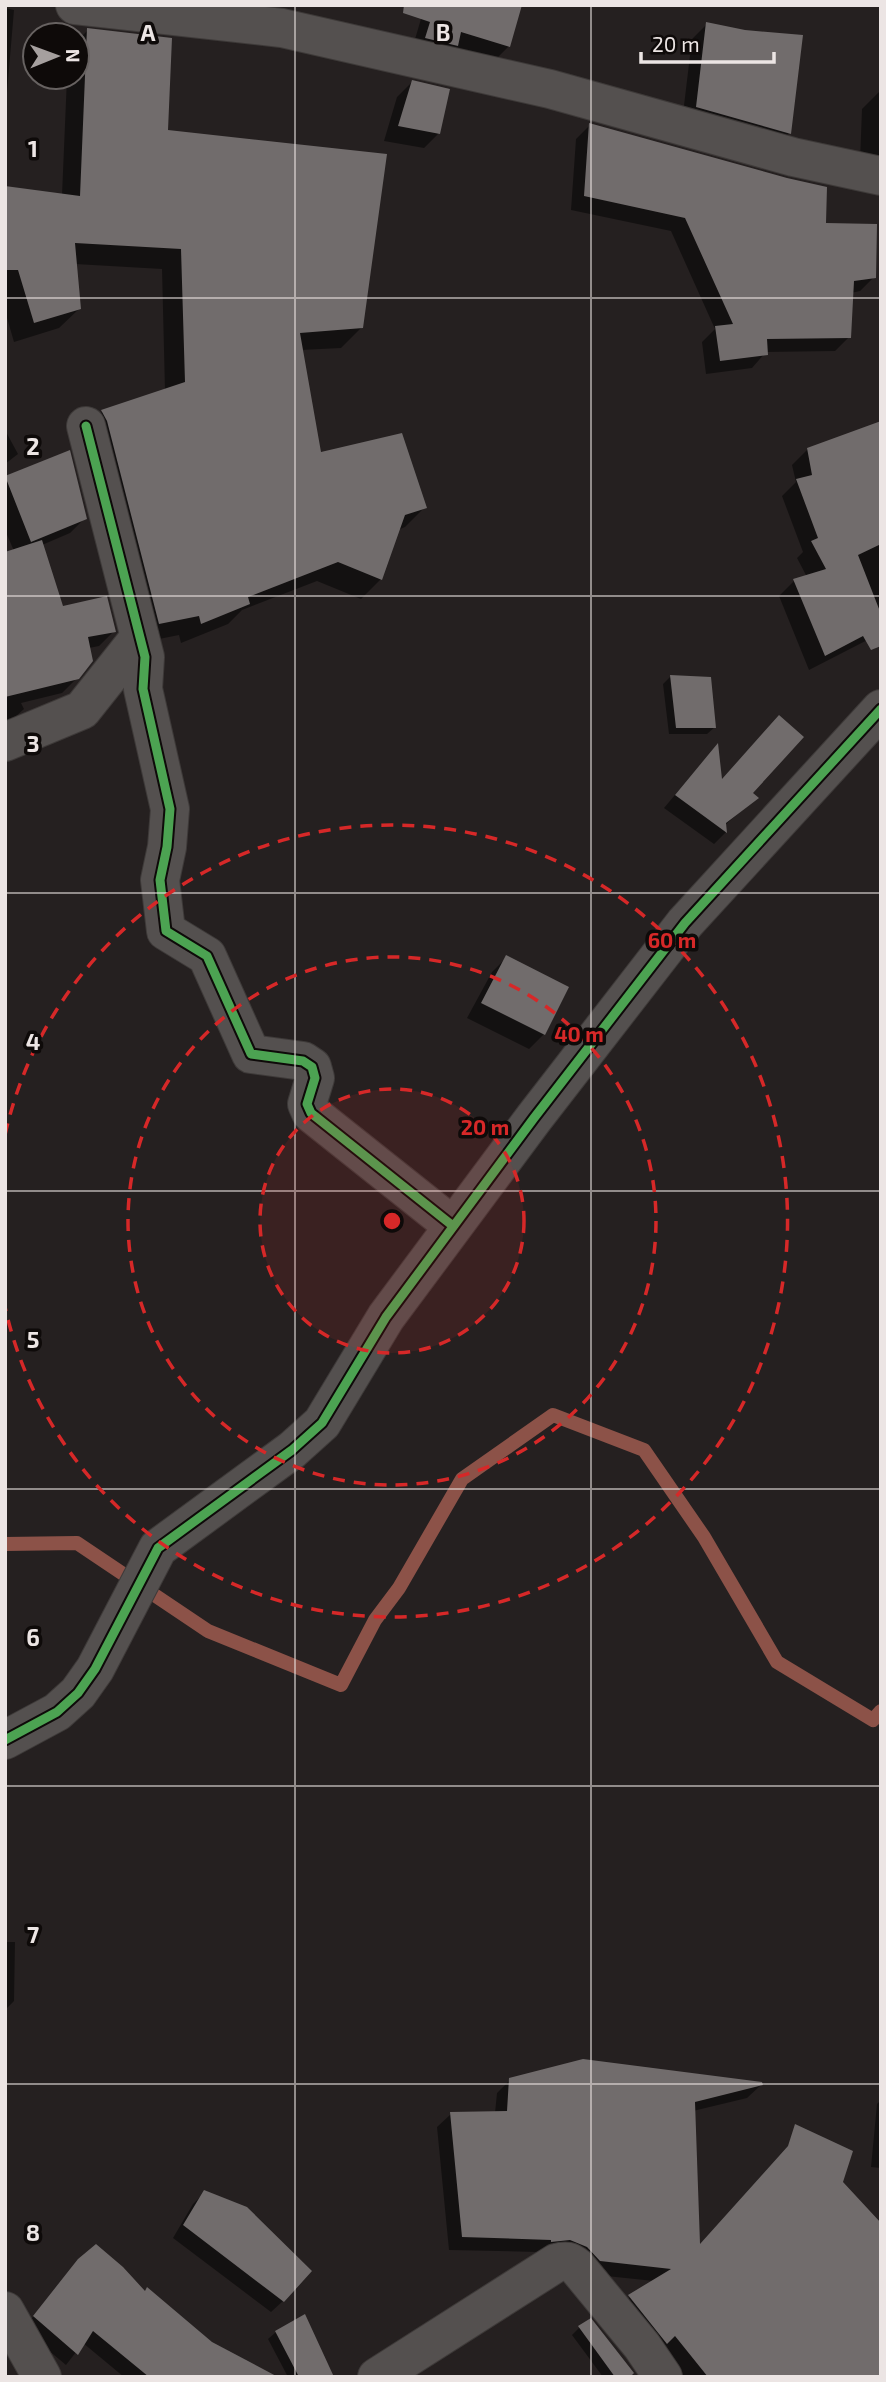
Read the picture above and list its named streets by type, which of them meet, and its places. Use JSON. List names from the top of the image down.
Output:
{
  "scale_bar": "20 m",
  "north": "right",
  "grid": {
    "columns": ["A", "B"],
    "rows": [
      "1",
      "2",
      "3",
      "4",
      "5",
      "6",
      "7",
      "8"
    ]
  },
  "rings": ["60 m", "40 m", "20 m"]
}
